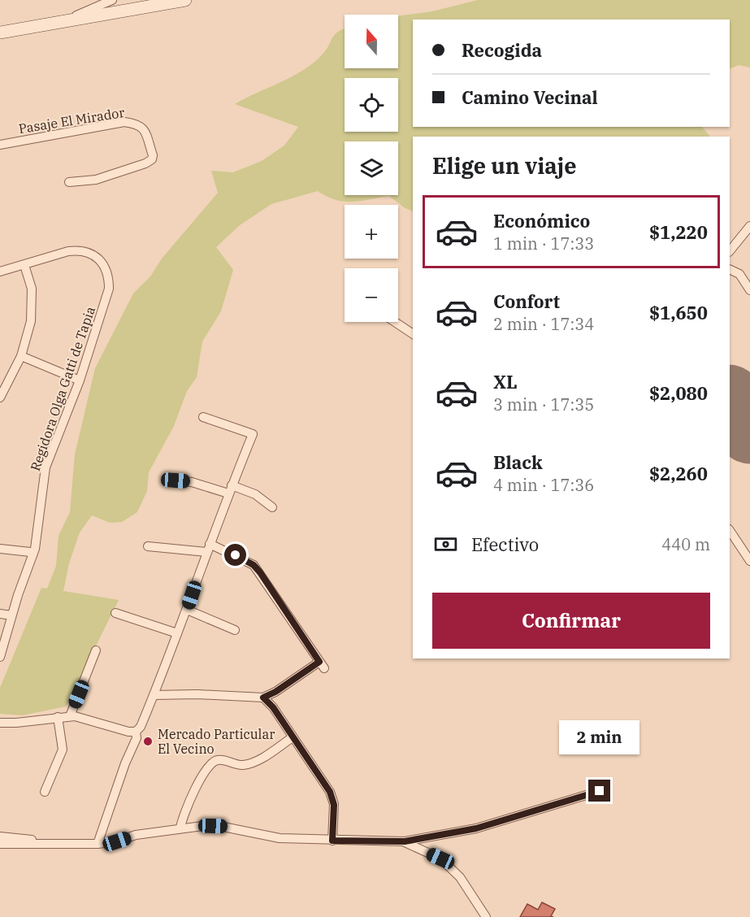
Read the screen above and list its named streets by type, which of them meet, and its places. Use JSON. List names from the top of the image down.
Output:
{
  "streets": {
    "street": ["Pasaje El Mirador", "Regidora Olga Gatti de Tapia"]
  },
  "places": ["Mercado Particular El Vecino"],
  "north": "top",
  "page": {
    "map_buttons": ["+", "−"],
    "banner": ["Recogida", "Camino Vecinal"],
    "heading": "Elige un viaje",
    "list": [
      {
        "name": "Económico",
        "note": "1 min · 17:33",
        "value": "$1,220"
      },
      {
        "name": "Confort",
        "note": "2 min · 17:34",
        "value": "$1,650"
      },
      {
        "name": "XL",
        "note": "3 min · 17:35",
        "value": "$2,080"
      },
      {
        "name": "Black",
        "note": "4 min · 17:36",
        "value": "$2,260"
      }
    ],
    "pay": ["Efectivo", "440 m"],
    "buttons": "Confirmar",
    "bubble": "2 min"
  }
}
